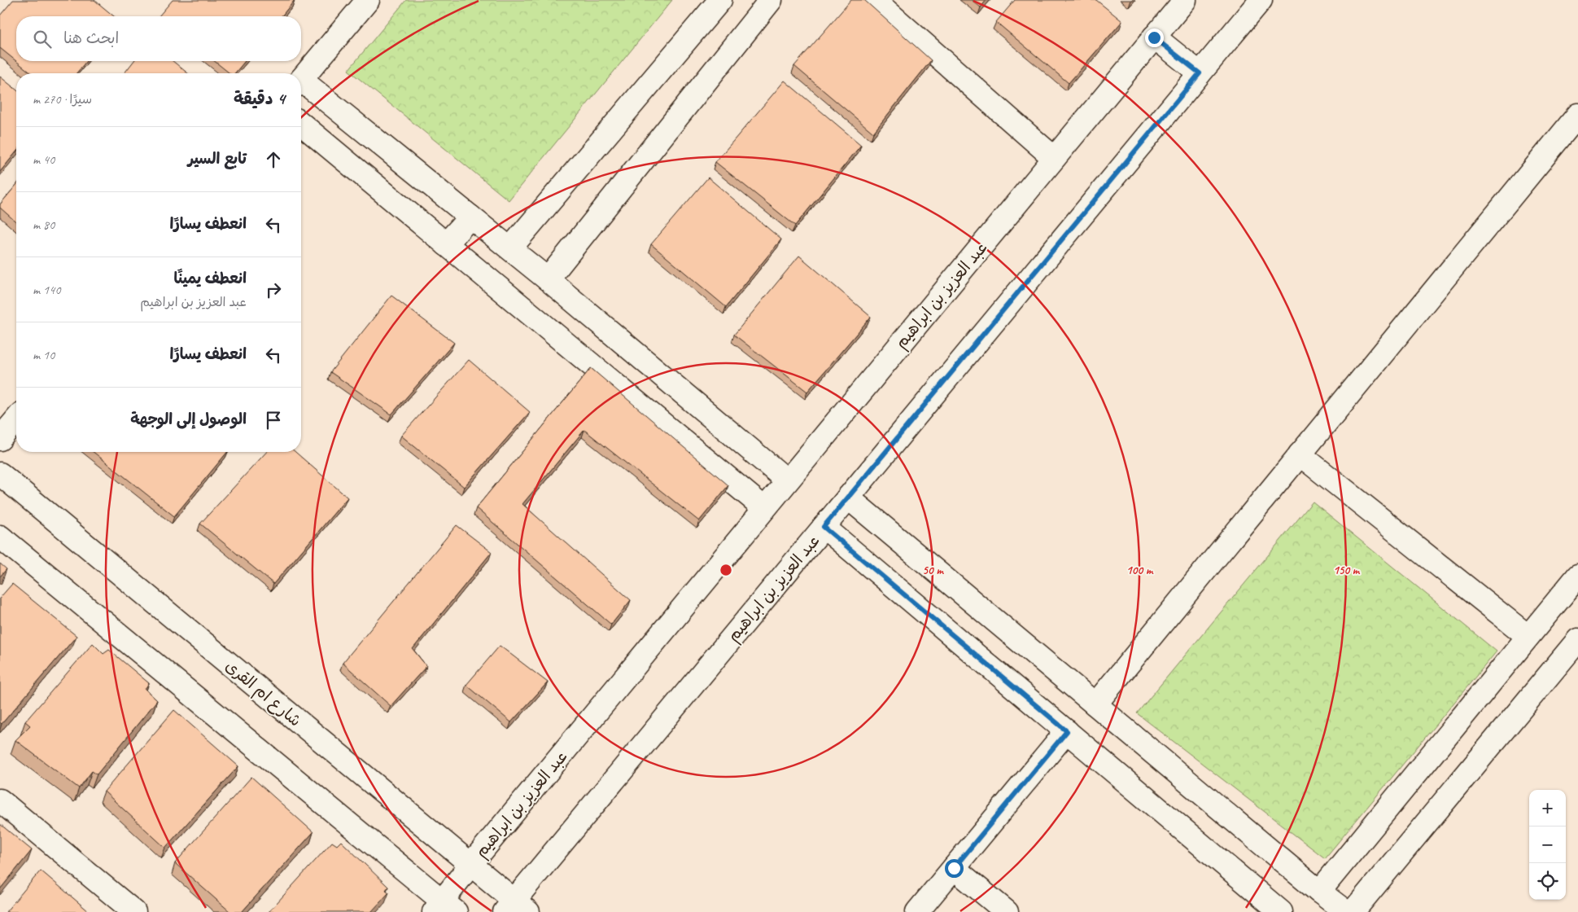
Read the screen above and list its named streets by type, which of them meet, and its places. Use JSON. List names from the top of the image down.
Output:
{
  "streets": {
    "street": ["عبد العزيز بن ابراهيم", "شارع ام القرى"]
  },
  "crossings": [
    ["عبد العزيز بن ابراهيم", "شارع ام القرى"]
  ],
  "page": {
    "search": "ابحث هنا",
    "heading": ["4 دقيقة", "سيرًا · 270 m"],
    "list": [
      ["تابع السير", "40 m"],
      ["انعطف يسارًا", "80 m"],
      ["انعطف يمينًا", "عبد العزيز بن ابراهيم", "140 m"],
      ["انعطف يسارًا", "10 m"],
      "الوصول إلى الوجهة"
    ],
    "map_buttons": ["+", "−"]
  },
  "rings": ["50 m", "100 m", "150 m"]
}
